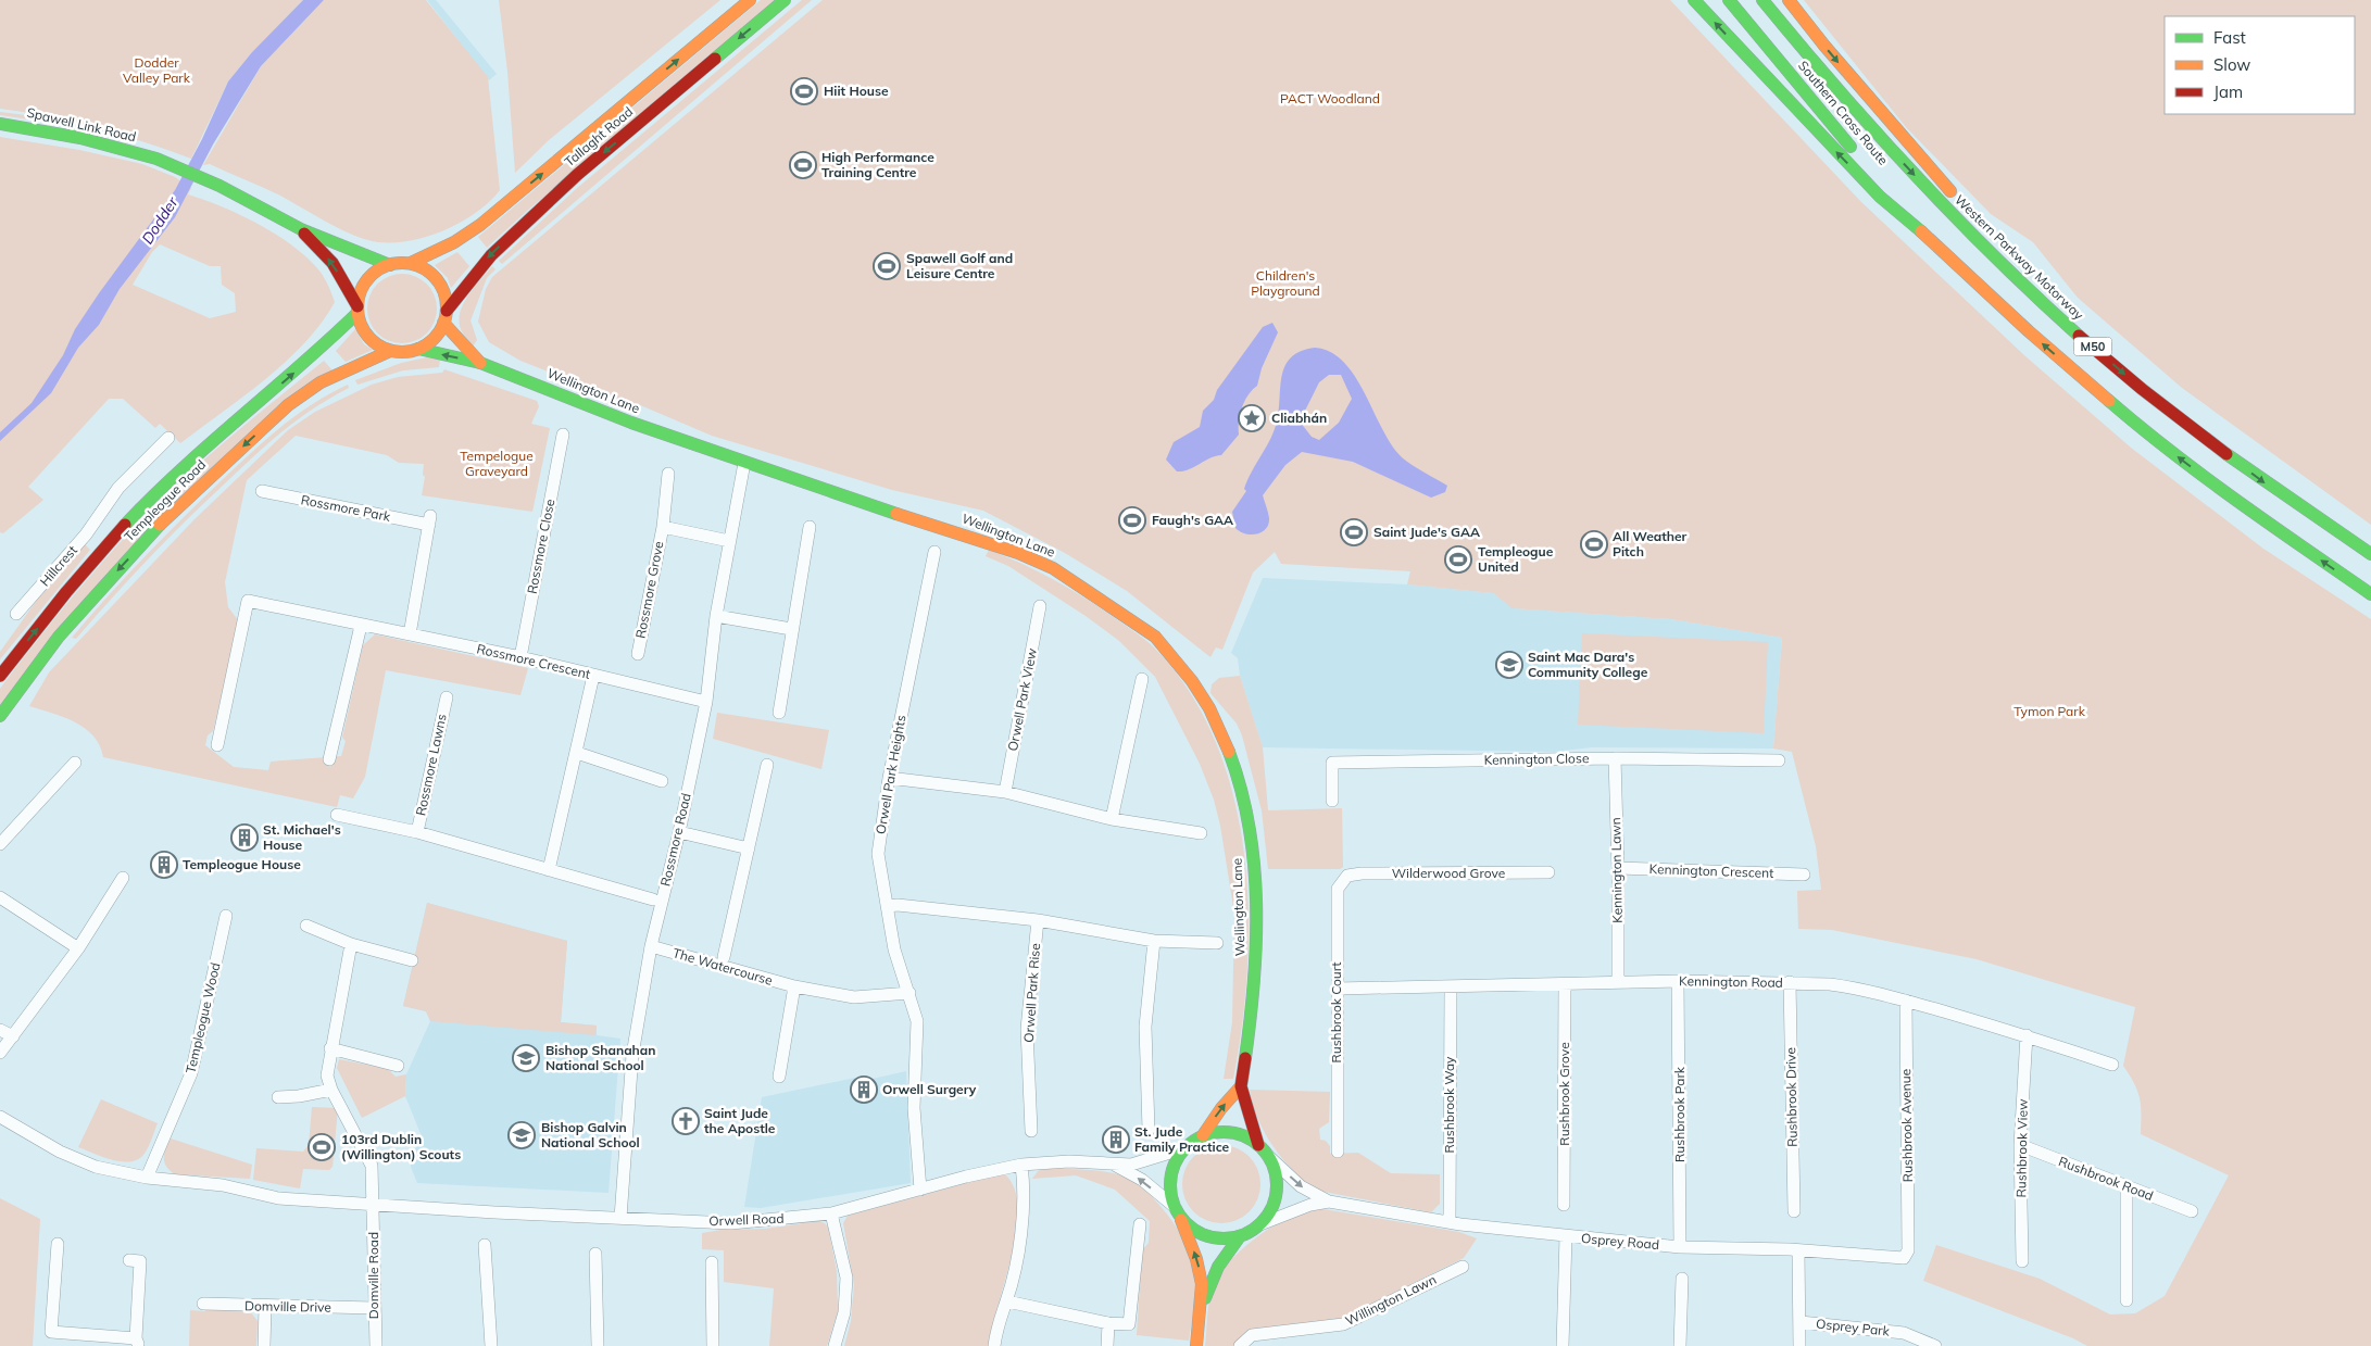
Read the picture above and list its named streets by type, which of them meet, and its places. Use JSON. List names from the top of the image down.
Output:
{
  "streets": {
    "main road": [
      "Southern Cross Route",
      "Spawell Link Road",
      "Tallaght Road",
      "Western Parkway Motorway",
      "M50",
      "Wellington Lane",
      "Templeogue Road"
    ],
    "street": [
      "Rossmore Park",
      "Rossmore Close",
      "Hillcrest",
      "Rossmore Grove",
      "Rossmore Crescent",
      "Orwell Park View",
      "Kennington Close",
      "Rossmore Lawns",
      "Orwell Park Heights",
      "Rossmore Road",
      "Kennington Lawn",
      "Kennington Crescent",
      "Wilderwood Grove",
      "The Watercourse",
      "Kennington Road",
      "Orwell Park Rise",
      "Rushbrook Court",
      "Templeogue Wood",
      "Rushbrook Grove",
      "Rushbrook Drive",
      "Rushbrook Way",
      "Rushbrook Park",
      "Rushbrook Avenue",
      "Rushbrook View",
      "Rushbrook Road",
      "Orwell Road",
      "Osprey Road",
      "Domville Road",
      "Willington Lawn",
      "Domville Drive",
      "Osprey Park"
    ]
  },
  "crossings": [
    ["Southern Cross Route", "M50"],
    ["Tallaght Road", "Wellington Lane"],
    ["Tallaght Road", "Templeogue Road"],
    ["Western Parkway Motorway", "M50"],
    ["Wellington Lane", "Templeogue Road"],
    ["Wellington Lane", "Rossmore Road"],
    ["Wellington Lane", "Orwell Road"],
    ["Wellington Lane", "Osprey Road"],
    ["Templeogue Road", "Hillcrest"],
    ["Rossmore Park", "Rossmore Crescent"],
    ["Rossmore Close", "Rossmore Crescent"],
    ["Rossmore Grove", "Rossmore Road"],
    ["Rossmore Crescent", "Rossmore Road"],
    ["Kennington Close", "Kennington Lawn"],
    ["Orwell Park Heights", "The Watercourse"],
    ["Orwell Park Heights", "Orwell Road"],
    ["Rossmore Road", "The Watercourse"],
    ["Rossmore Road", "Orwell Road"],
    ["Kennington Lawn", "Kennington Crescent"],
    ["Kennington Lawn", "Kennington Road"],
    ["Wilderwood Grove", "Rushbrook Court"],
    ["Kennington Road", "Rushbrook Court"],
    ["Kennington Road", "Rushbrook Grove"],
    ["Kennington Road", "Rushbrook Drive"],
    ["Kennington Road", "Rushbrook Way"],
    ["Kennington Road", "Rushbrook Park"],
    ["Kennington Road", "Rushbrook Avenue"],
    ["Kennington Road", "Rushbrook View"],
    ["Rushbrook Way", "Osprey Road"],
    ["Rushbrook Park", "Osprey Road"],
    ["Rushbrook Avenue", "Osprey Road"],
    ["Rushbrook View", "Rushbrook Road"],
    ["Orwell Road", "Osprey Road"],
    ["Orwell Road", "Domville Road"],
    ["Domville Road", "Domville Drive"]
  ],
  "water": ["Dodder"],
  "parks": [
    "Dodder Valley Park",
    "PACT Woodland",
    "Children's Playground",
    "Tempelogue Graveyard",
    "Tymon Park"
  ],
  "places": {
    "sports": [
      "Hiit House",
      "High Performance Training Centre",
      "Spawell Golf and Leisure Centre",
      "Faugh's GAA",
      "Saint Jude's GAA",
      "All Weather Pitch",
      "Templeogue United",
      "103rd Dublin (Willington) Scouts"
    ],
    "place": ["Cliabhán"],
    "school or university": ["Saint Mac Dara's Community College", "Bishop Shanahan National School", "Bishop Galvin National School"],
    "building": [
      "St. Michael's House",
      "Templeogue House",
      "Orwell Surgery",
      "St. Jude Family Practice"
    ],
    "church": ["Saint Jude the Apostle"]
  },
  "legend": ["Fast", "Slow", "Jam"]
}
